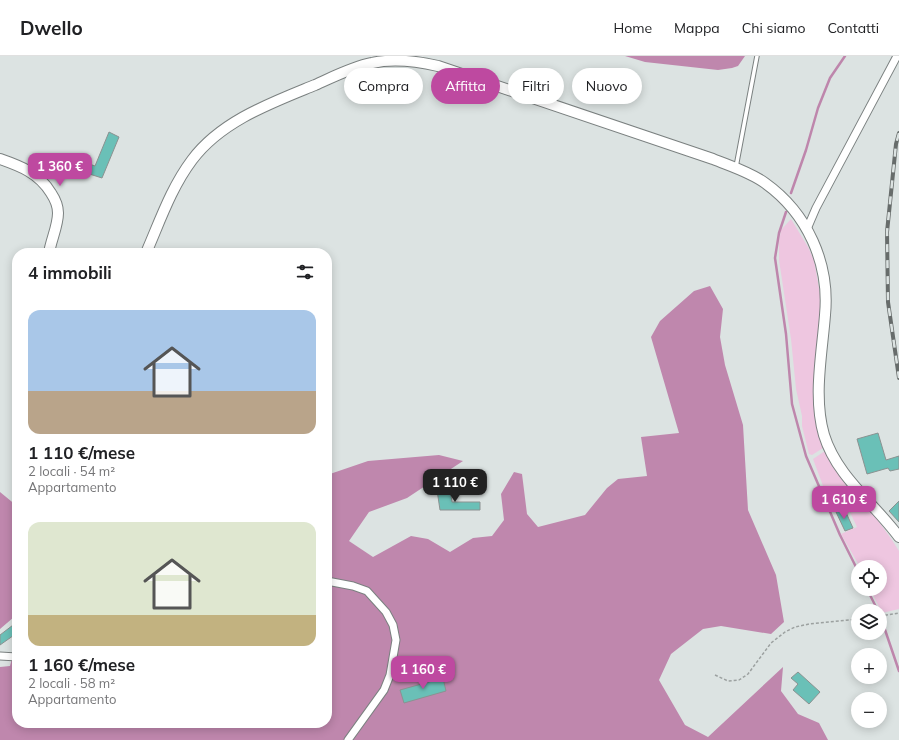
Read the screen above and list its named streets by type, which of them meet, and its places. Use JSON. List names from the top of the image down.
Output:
{
  "page": {
    "header": "Dwello",
    "nav": [
      "Home",
      "Mappa",
      "Chi siamo",
      "Contatti"
    ],
    "chip": [
      "Compra",
      "Affitta",
      "Filtri",
      "Nuovo"
    ],
    "price": [
      "1 360 €",
      "1 110 €",
      "1 610 €",
      "1 160 €"
    ],
    "heading": "4 immobili",
    "list": [
      {
        "name": "1 110 €/mese",
        "note": "2 locali · 54 m² · Appartamento"
      },
      {
        "name": "1 160 €/mese",
        "note": "2 locali · 58 m² · Appartamento"
      }
    ],
    "map_buttons": ["+", "−"]
  }
}
